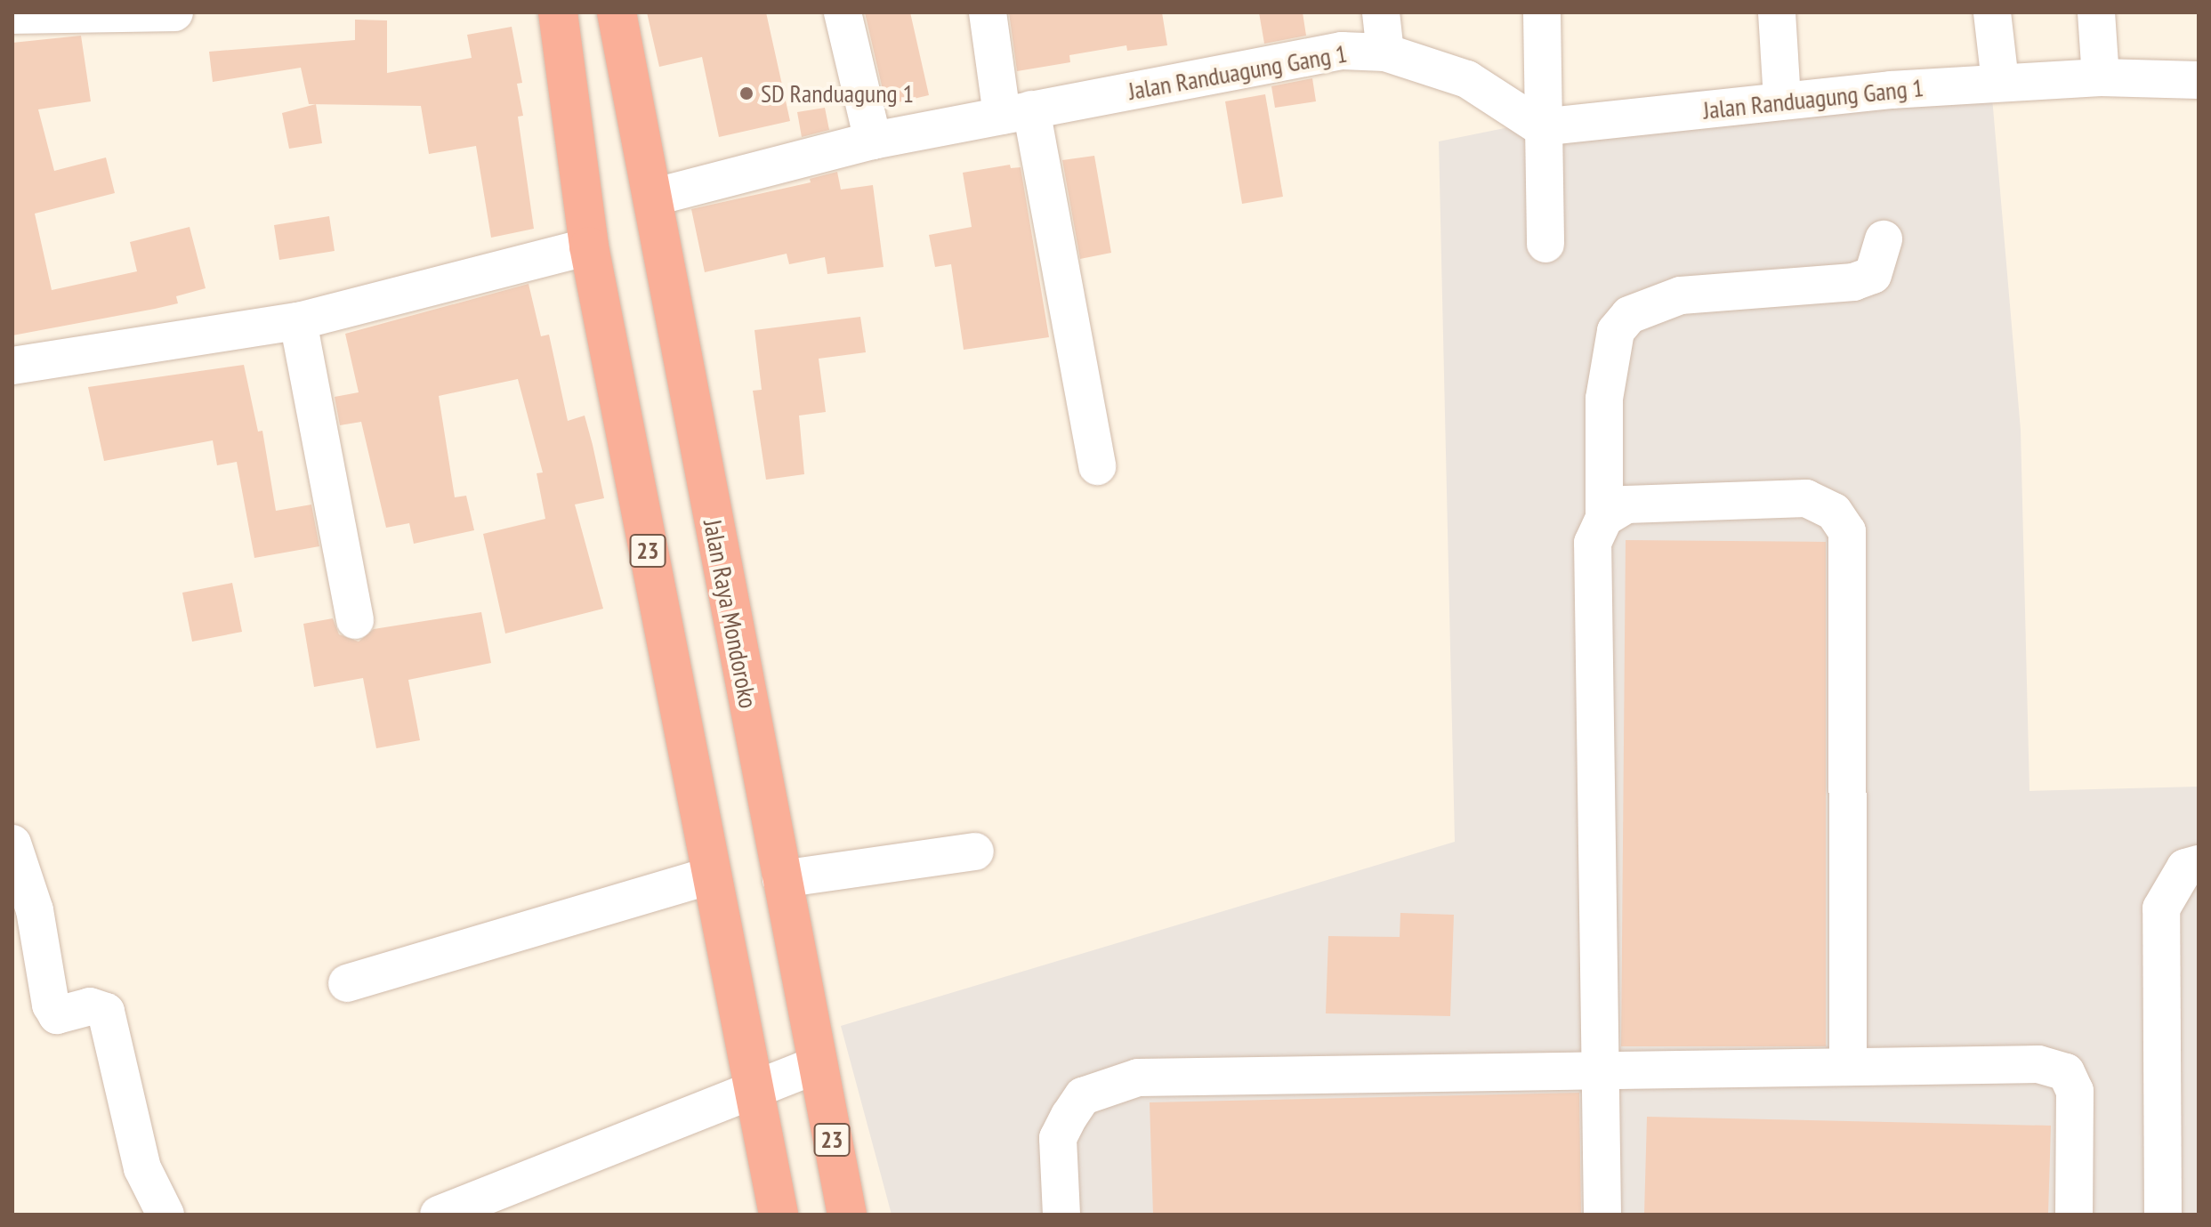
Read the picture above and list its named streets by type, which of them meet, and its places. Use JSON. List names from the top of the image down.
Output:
{
  "streets": {
    "highway": ["23", "Jalan Raya Mondoroko"],
    "street": ["Jalan Randuagung Gang 1"]
  },
  "crossings": [
    ["Jalan Randuagung Gang 1", "Jalan Raya Mondoroko"]
  ],
  "places": ["SD Randuagung 1"]
}
